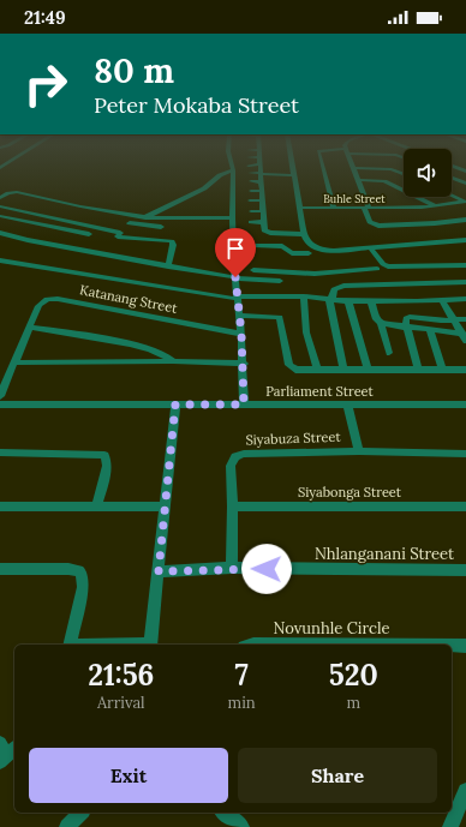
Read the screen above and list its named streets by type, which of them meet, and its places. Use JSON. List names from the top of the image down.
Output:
{
  "streets": {
    "street": [
      "Buhle Street",
      "Katanang Street",
      "Parliament Street",
      "Siyabuza Street",
      "Siyabonga Street",
      "Nhlanganani Street",
      "Novunhle Circle"
    ]
  },
  "crossings": [
    ["Siyabuza Street", "Siyabonga Street"],
    ["Siyabuza Street", "Nhlanganani Street"]
  ],
  "page": {
    "status": "21:49",
    "turn": ["80 m", "Peter Mokaba Street"],
    "eta": [
      "21:56",
      "Arrival",
      "7",
      "min",
      "520",
      "m"
    ],
    "buttons": ["Exit", "Share"]
  }
}
